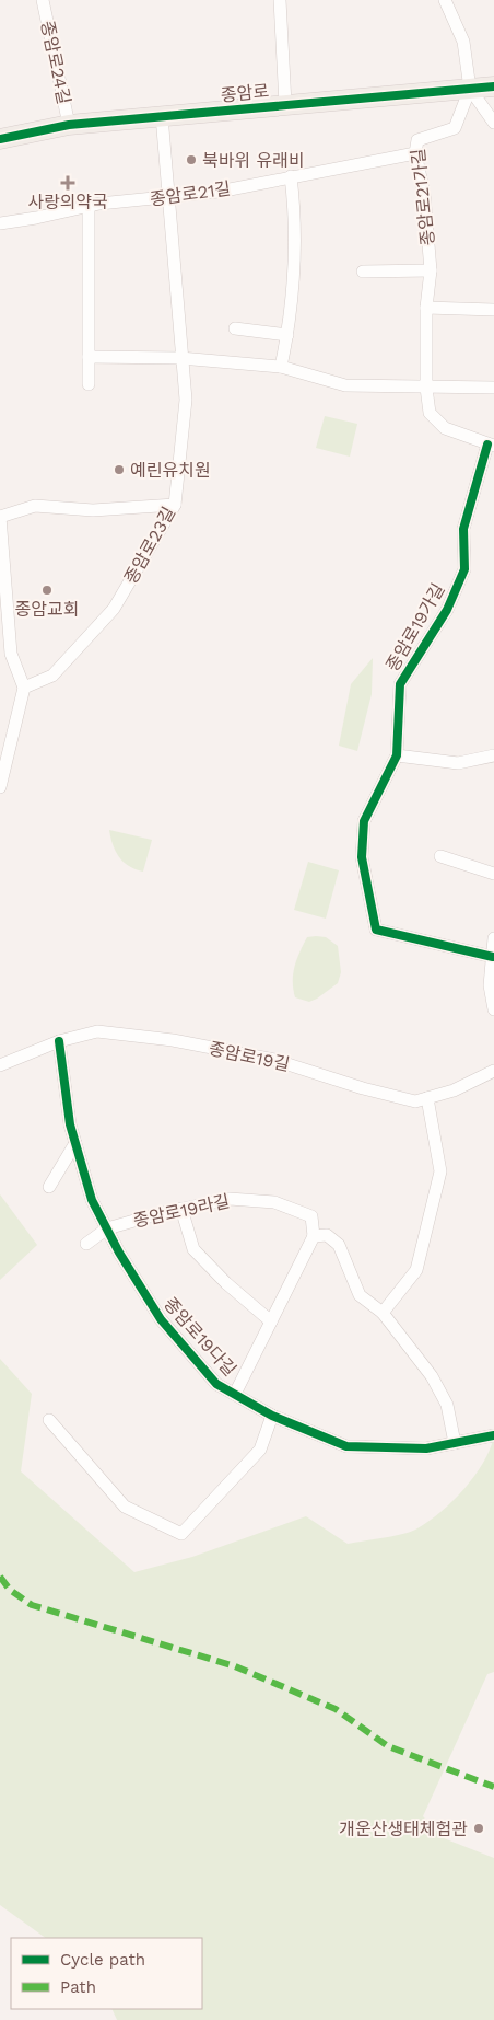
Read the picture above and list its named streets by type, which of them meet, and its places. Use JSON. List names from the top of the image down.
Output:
{
  "streets": {
    "main road": ["종암로"],
    "street": [
      "종암로24길",
      "종암로21길",
      "종암로21가길",
      "종암로23길",
      "종암로19가길",
      "종암로19길",
      "종암로19라길",
      "종암로19다길"
    ]
  },
  "crossings": [
    ["종암로24길", "종암로"],
    ["종암로", "종암로21가길"],
    ["종암로", "종암로23길"],
    ["종암로21길", "종암로21가길"],
    ["종암로21길", "종암로23길"],
    ["종암로21가길", "종암로19가길"],
    ["종암로19길", "종암로19다길"],
    ["종암로19라길", "종암로19다길"]
  ],
  "places": {
    "other": [
      "북바위 유래비",
      "예린유치원",
      "종암교회",
      "개운산생태체험관"
    ],
    "health": ["사랑의약국"]
  },
  "legend": ["Cycle path", "Path"]
}
